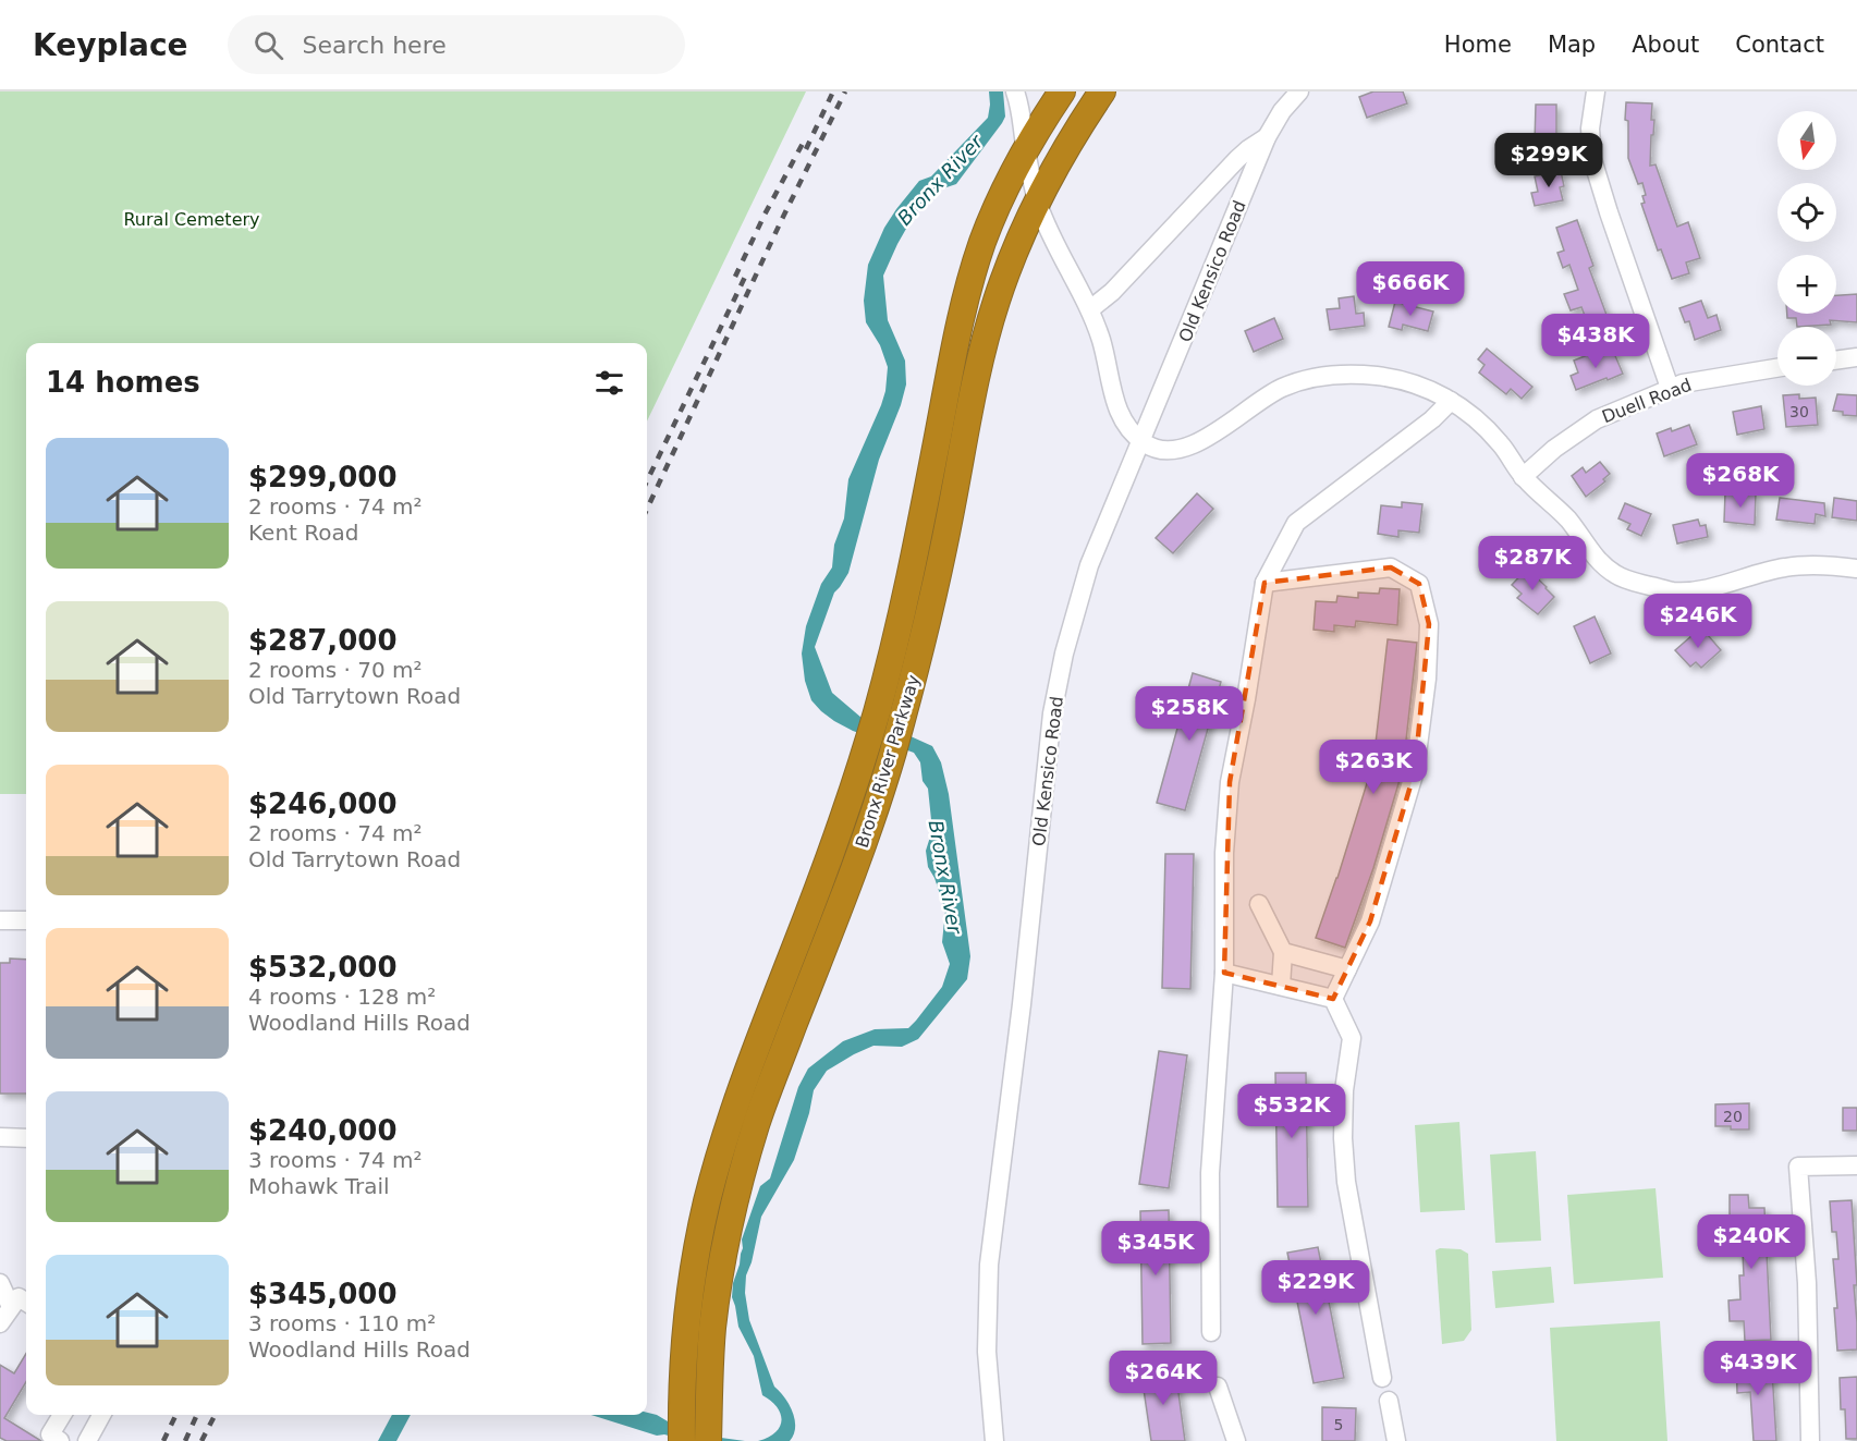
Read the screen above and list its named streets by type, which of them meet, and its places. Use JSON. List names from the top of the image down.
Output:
{
  "streets": {
    "highway": ["Bronx River Parkway"],
    "street": ["Old Kensico Road", "Duell Road"]
  },
  "water": ["Bronx River"],
  "parks": ["Rural Cemetery"],
  "house_numbers": ["30", "20", "5"],
  "north": "bottom",
  "page": {
    "header": "Keyplace",
    "search": "Search here",
    "nav": [
      "Home",
      "Map",
      "About",
      "Contact"
    ],
    "map_buttons": ["+", "−"],
    "price": [
      "$299K",
      "$666K",
      "$438K",
      "$268K",
      "$287K",
      "$246K",
      "$258K",
      "$263K",
      "$532K",
      "$240K",
      "$345K",
      "$229K",
      "$439K",
      "$264K"
    ],
    "heading": "14 homes",
    "list": [
      {
        "name": "$299,000",
        "note": "2 rooms · 74 m² · Kent Road"
      },
      {
        "name": "$287,000",
        "note": "2 rooms · 70 m² · Old Tarrytown Road"
      },
      {
        "name": "$246,000",
        "note": "2 rooms · 74 m² · Old Tarrytown Road"
      },
      {
        "name": "$532,000",
        "note": "4 rooms · 128 m² · Woodland Hills Road"
      },
      {
        "name": "$240,000",
        "note": "3 rooms · 74 m² · Mohawk Trail"
      },
      {
        "name": "$345,000",
        "note": "3 rooms · 110 m² · Woodland Hills Road"
      }
    ]
  }
}
